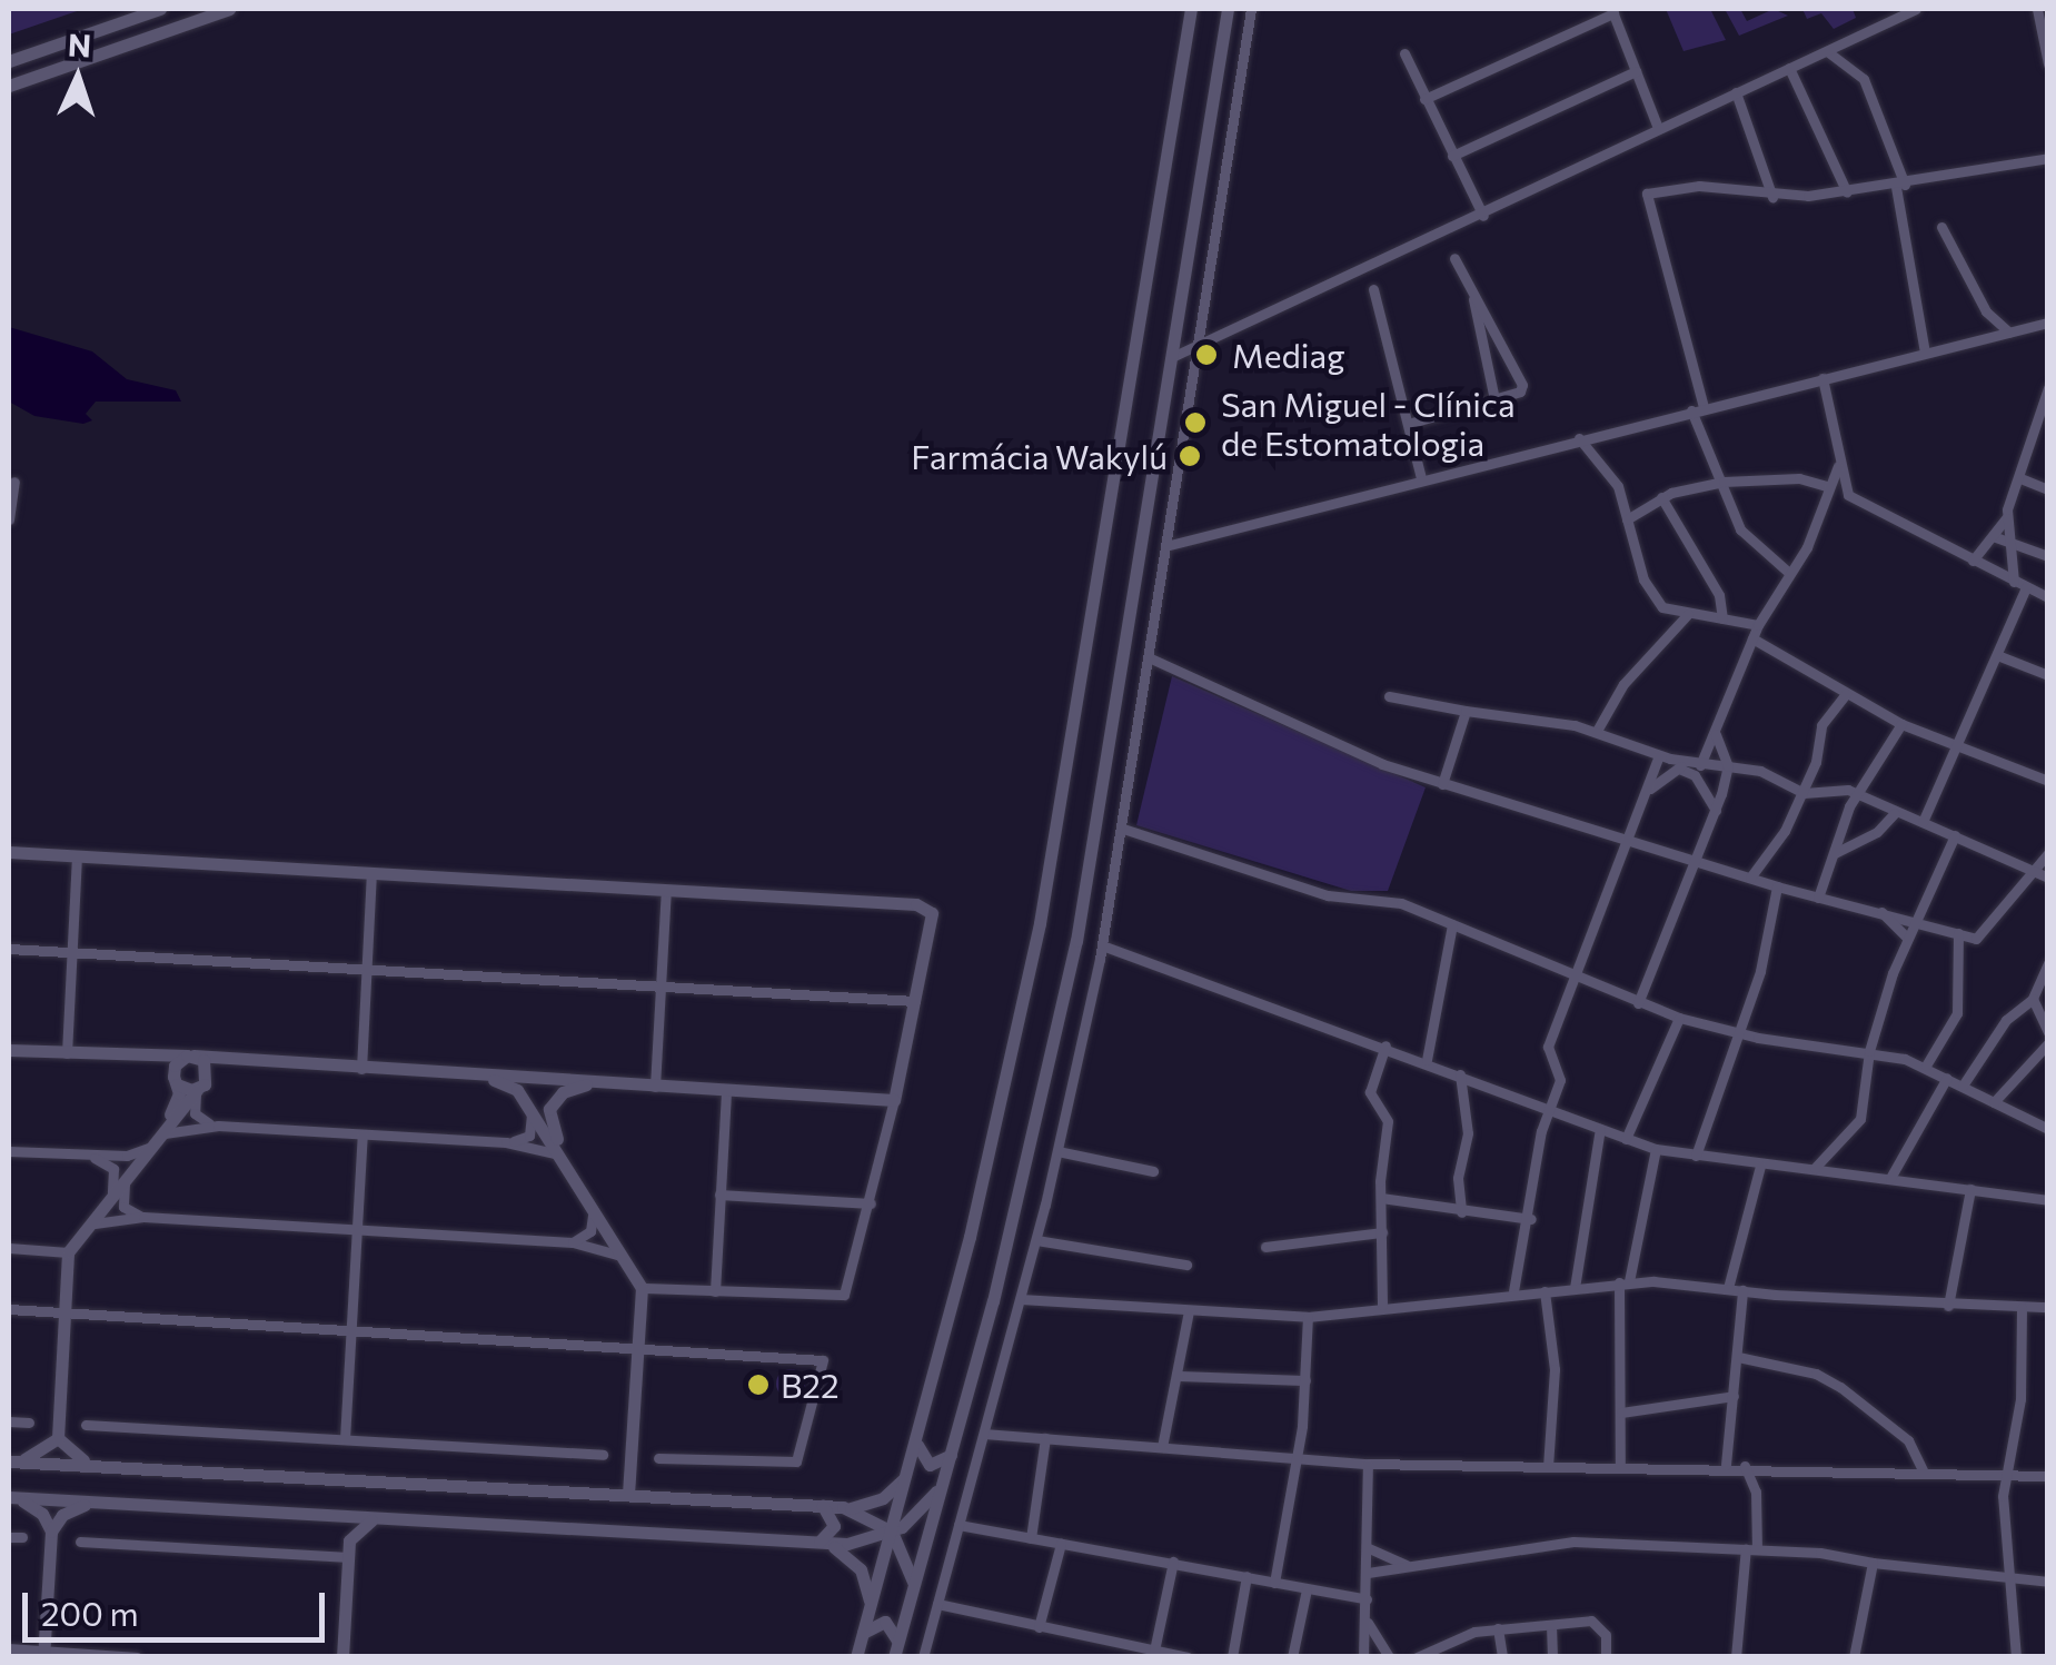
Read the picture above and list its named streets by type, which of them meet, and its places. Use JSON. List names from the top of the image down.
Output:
{
  "places": [
    "Mediag",
    "San Miguel - Clínica de Estomatologia",
    "Farmácia Wakylú",
    "B22"
  ],
  "scale_bar": "200 m",
  "north": "top"
}
